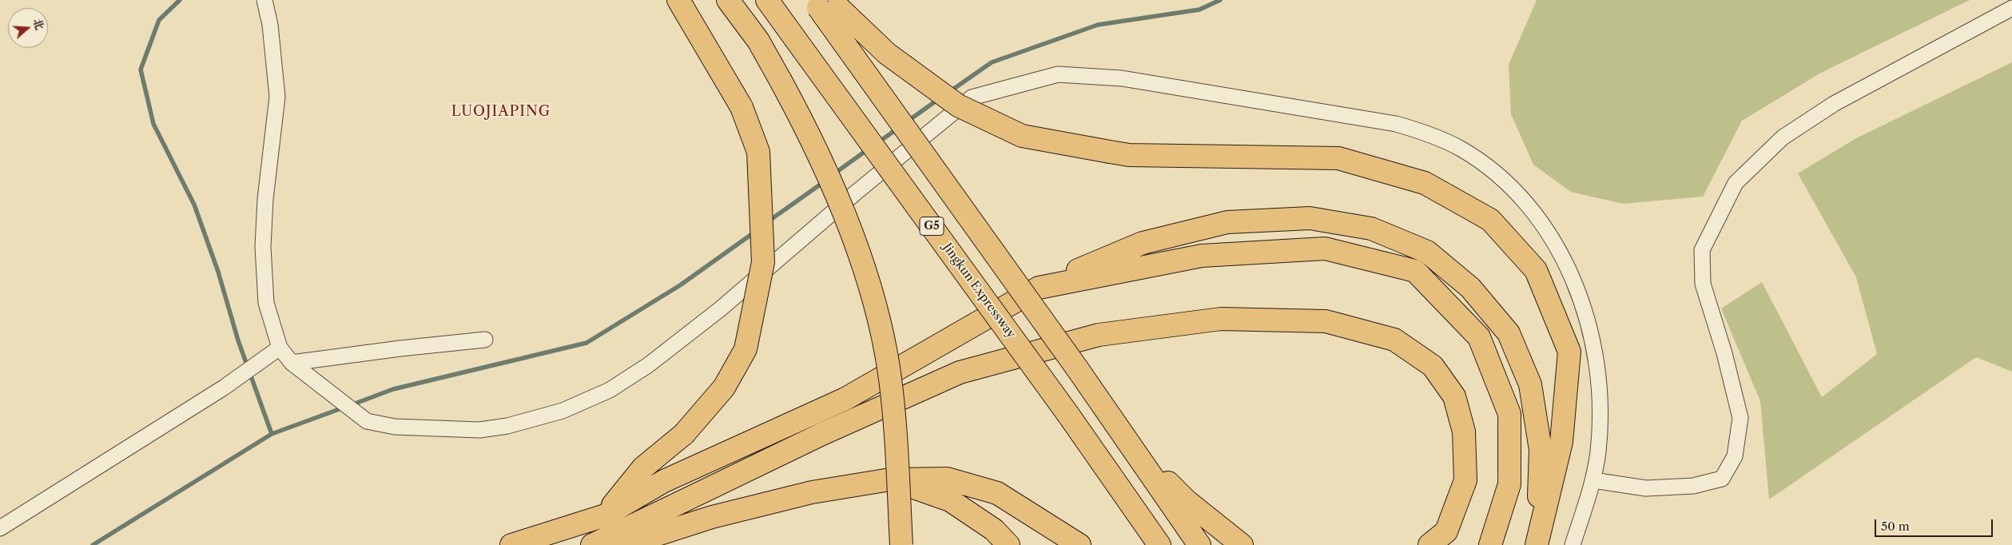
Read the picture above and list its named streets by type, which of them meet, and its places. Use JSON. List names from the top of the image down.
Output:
{
  "streets": {
    "highway": ["G5", "Jingkun Expressway"]
  },
  "districts": ["LUOJIAPING"],
  "scale_bar": "50 m",
  "north": "right"
}
